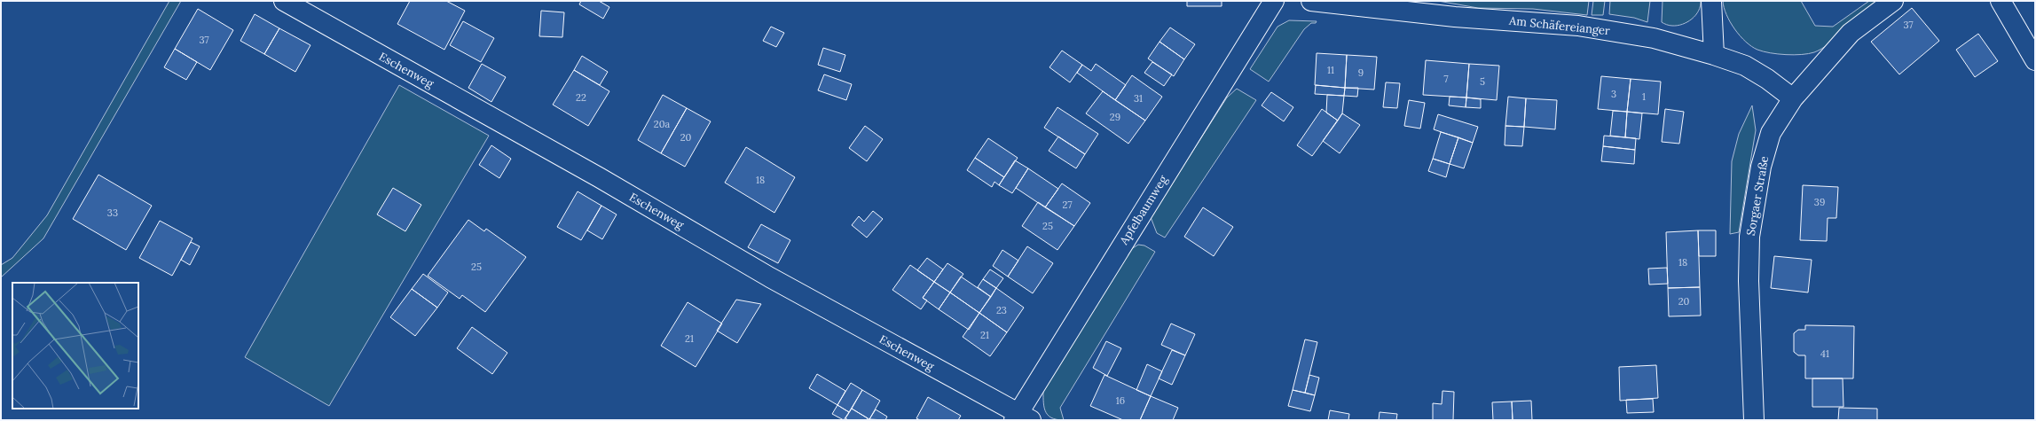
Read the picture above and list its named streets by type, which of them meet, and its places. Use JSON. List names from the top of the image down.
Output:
{
  "streets": {
    "street": [
      "Am Schäfereianger",
      "Eschenweg",
      "Sorgaer Straße",
      "Apfelbaumweg"
    ]
  },
  "crossings": [
    ["Am Schäfereianger", "Sorgaer Straße"],
    ["Eschenweg", "Apfelbaumweg"]
  ],
  "house_numbers": [
    "37",
    "37",
    "11",
    "9",
    "7",
    "5",
    "3",
    "1",
    "22",
    "31",
    "29",
    "20a",
    "20",
    "18",
    "39",
    "27",
    "33",
    "25",
    "18",
    "25",
    "20",
    "23",
    "21",
    "21",
    "41",
    "16"
  ]
}
